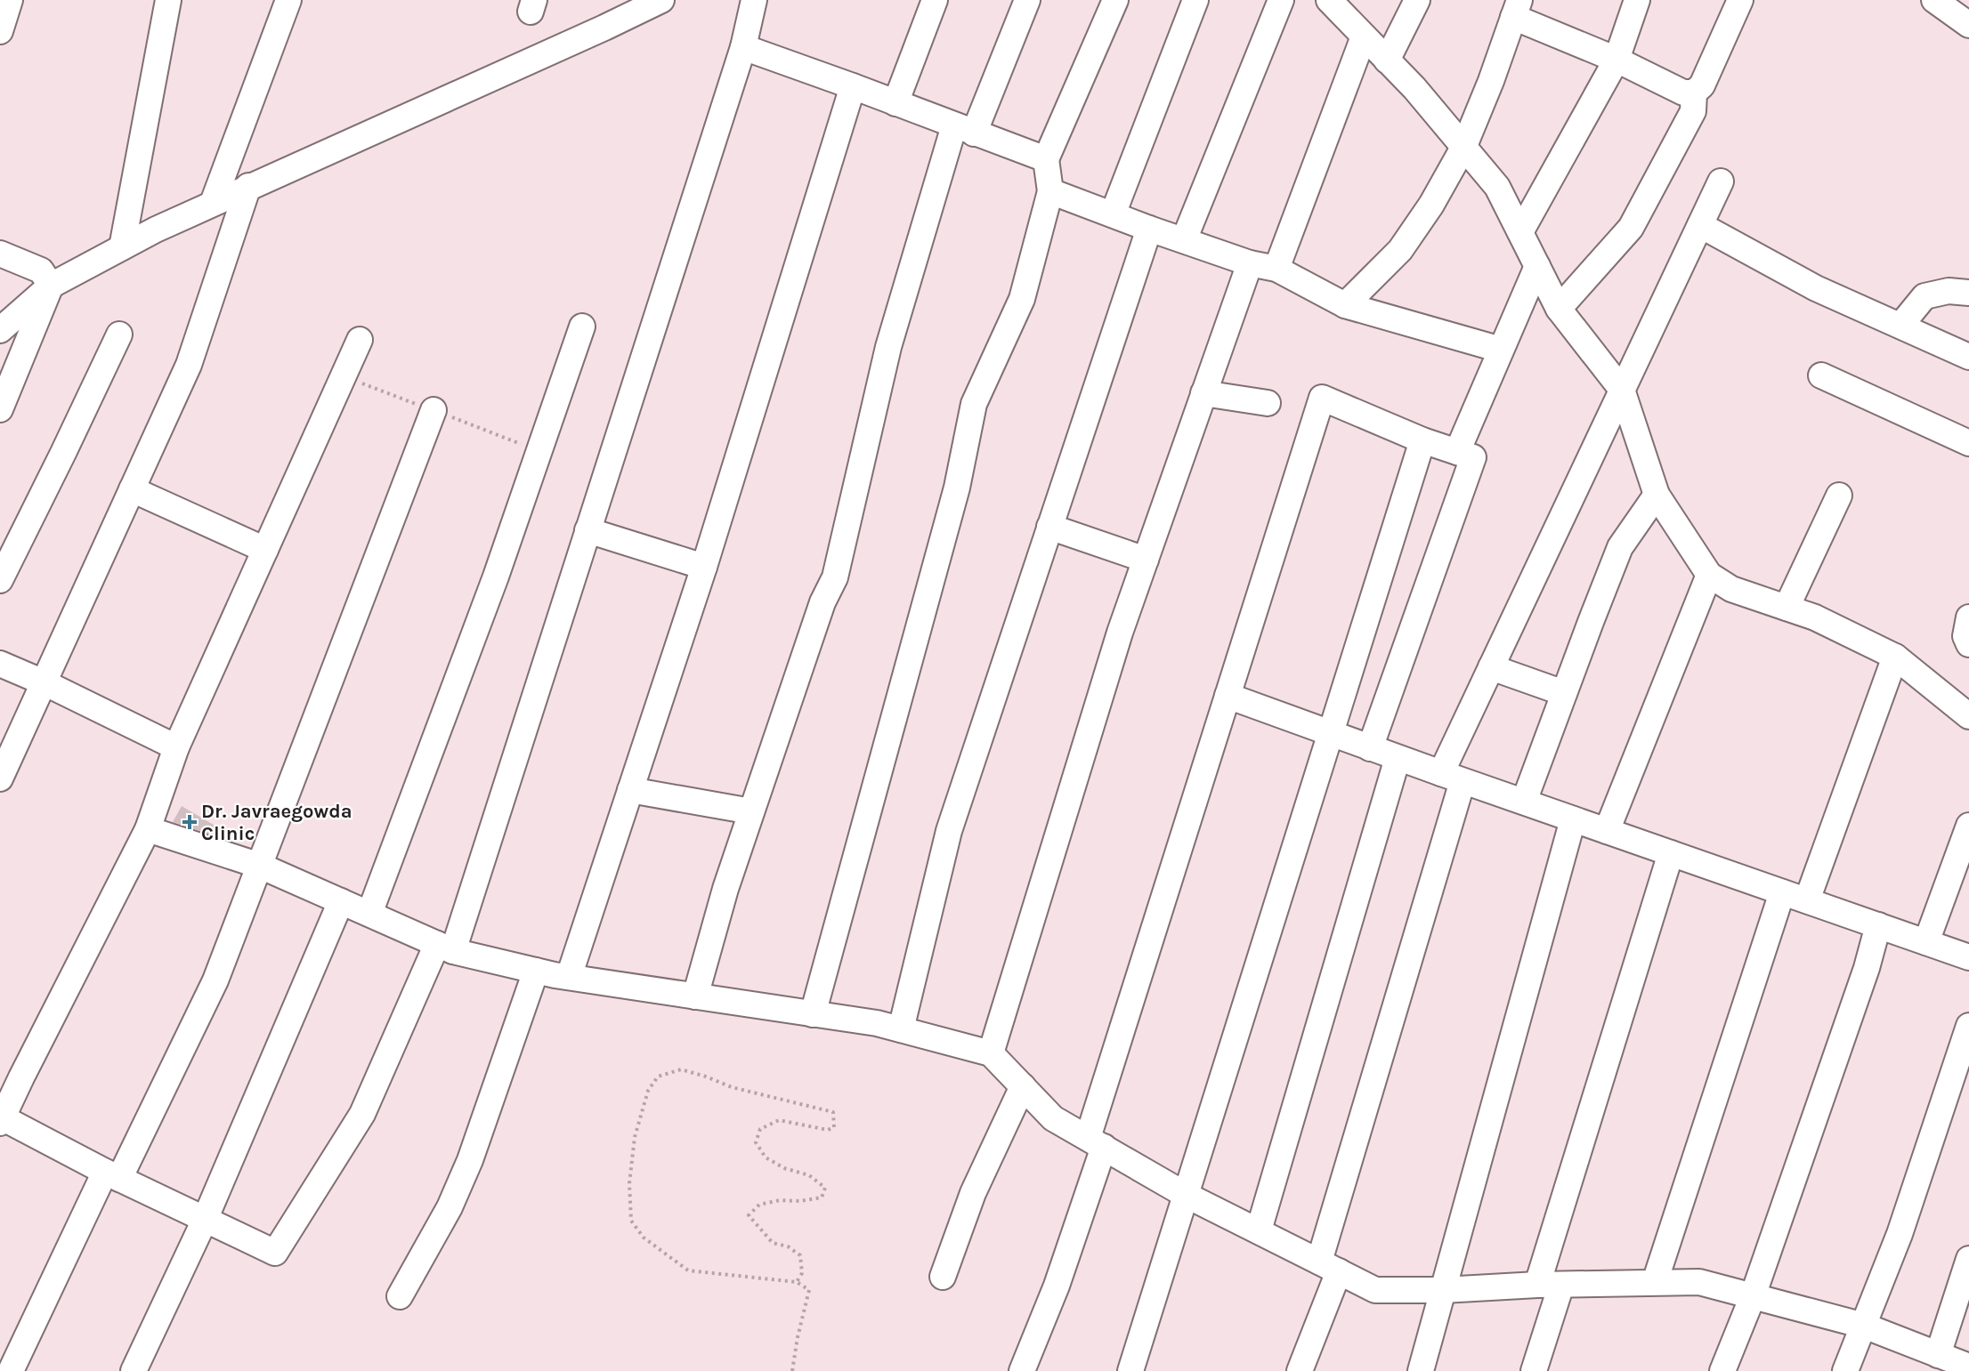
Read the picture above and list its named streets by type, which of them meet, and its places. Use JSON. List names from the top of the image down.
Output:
{
  "places": {
    "health": ["Dr. Javraegowda Clinic"]
  }
}
